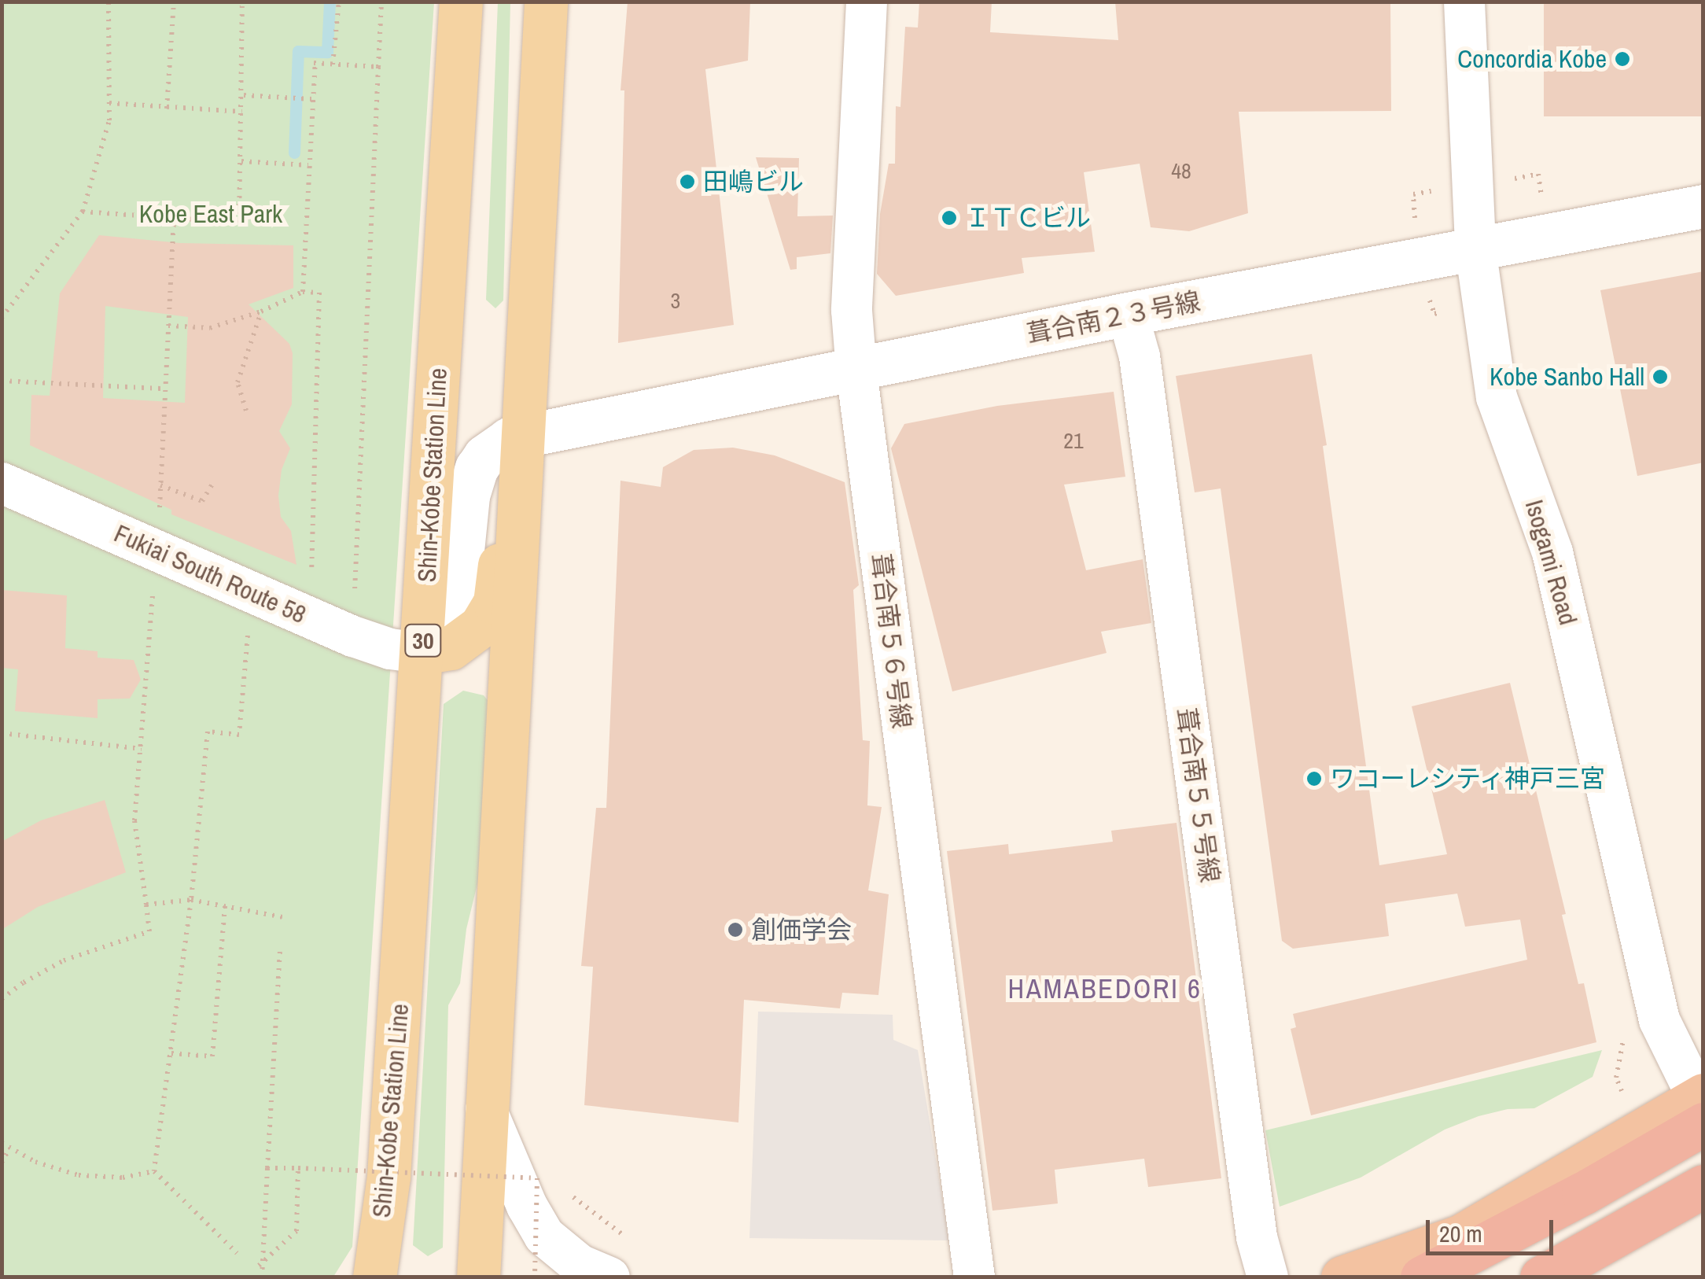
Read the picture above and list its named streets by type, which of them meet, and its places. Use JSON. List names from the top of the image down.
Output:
{
  "streets": {
    "main road": ["Shin-Kobe Station Line", "30"],
    "street": [
      "葺合南２３号線",
      "Isogami Road",
      "Fukiai South Route 58",
      "葺合南５６号線",
      "葺合南５５号線"
    ]
  },
  "crossings": [
    ["葺合南２３号線", "Isogami Road"],
    ["葺合南２３号線", "葺合南５６号線"],
    ["葺合南２３号線", "葺合南５５号線"],
    ["Shin-Kobe Station Line", "Fukiai South Route 58"]
  ],
  "districts": ["HAMABEDORI 6"],
  "parks": ["Kobe East Park"],
  "places": [
    "Concordia Kobe",
    "田嶋ビル",
    "ＩＴＣビル",
    "Kobe Sanbo Hall",
    "ワコーレシティ神戸三宮",
    "創価学会"
  ],
  "house_numbers": ["48", "3", "21"],
  "scale_bar": "20 m"
}
